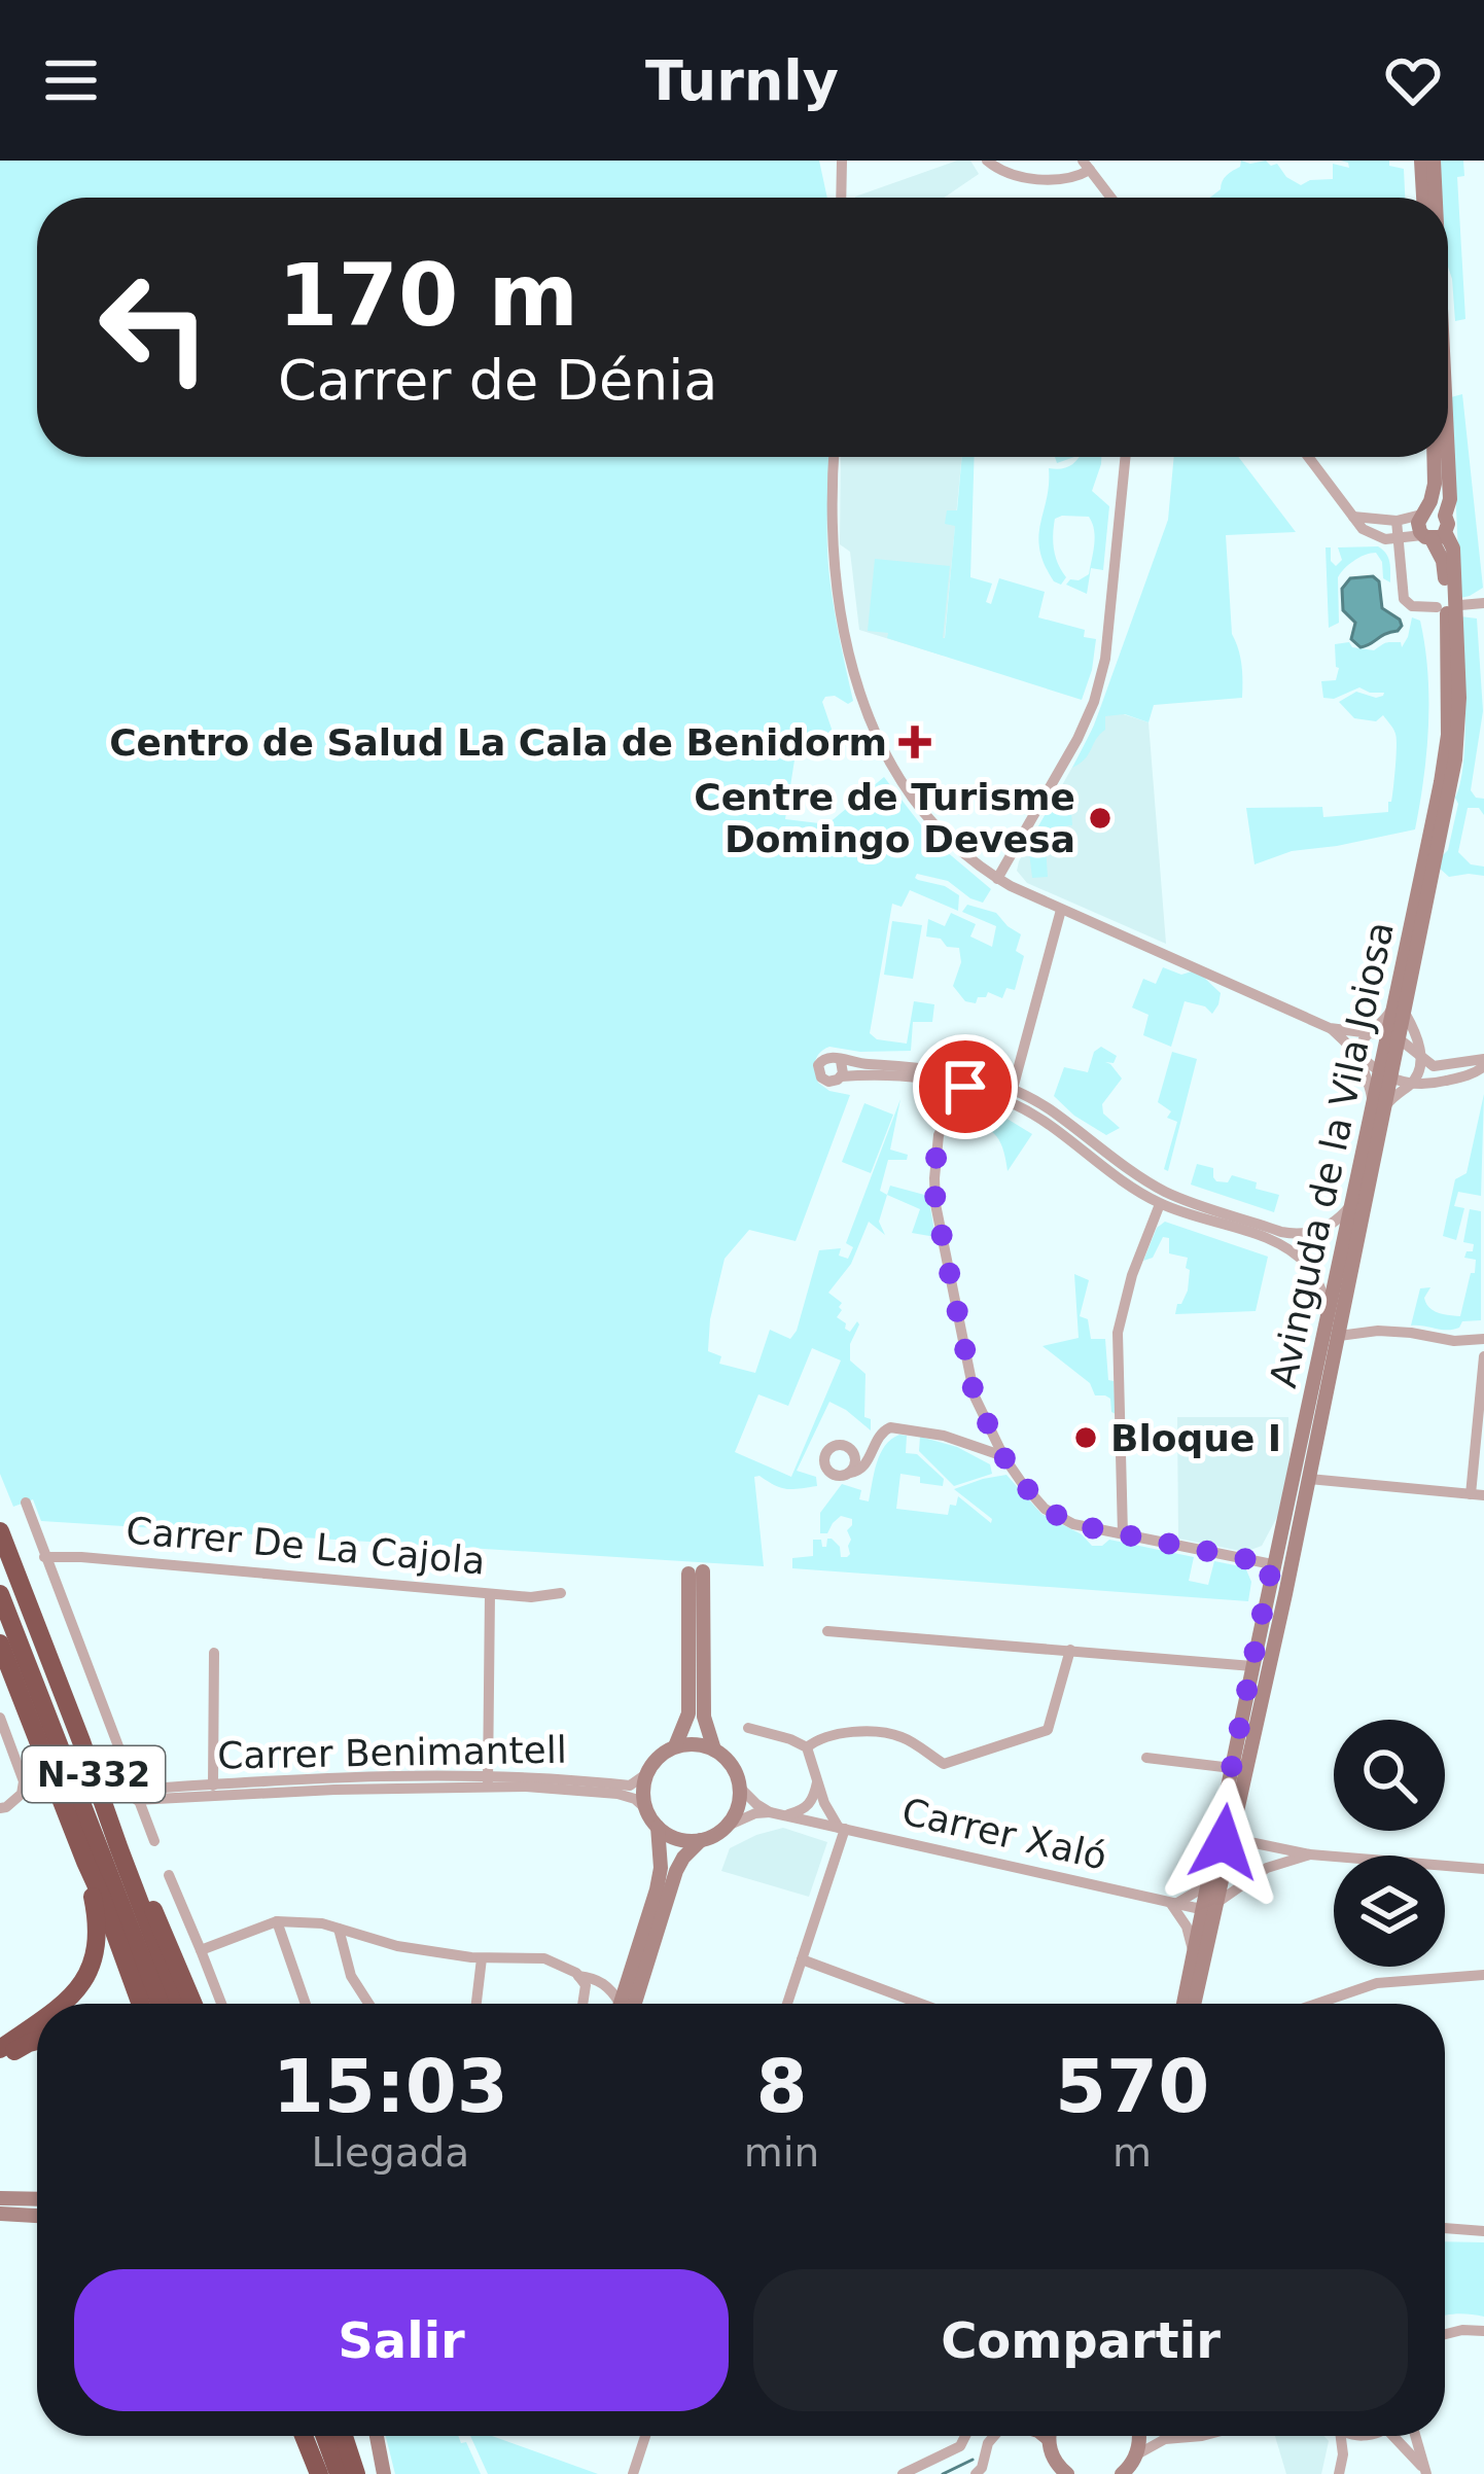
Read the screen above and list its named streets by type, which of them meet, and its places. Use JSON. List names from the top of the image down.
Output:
{
  "streets": {
    "highway": ["N-332"],
    "main road": ["Avinguda de la Vila Joiosa"],
    "street": ["Carrer De La Cajola", "Carrer Benimantell", "Carrer Xaló"]
  },
  "crossings": [
    ["Avinguda de la Vila Joiosa", "Carrer Xaló"],
    ["Carrer Benimantell", "Carrer Xaló"]
  ],
  "places": {
    "health": ["Centro de Salud La Cala de Benidorm"],
    "other": ["Centre de Turisme Domingo Devesa", "Bloque I"]
  },
  "page": {
    "header": "Turnly",
    "turn": ["170 m", "Carrer de Dénia"],
    "eta": [
      "15:03",
      "Llegada",
      "8",
      "min",
      "570",
      "m"
    ],
    "buttons": ["Salir", "Compartir"]
  }
}
